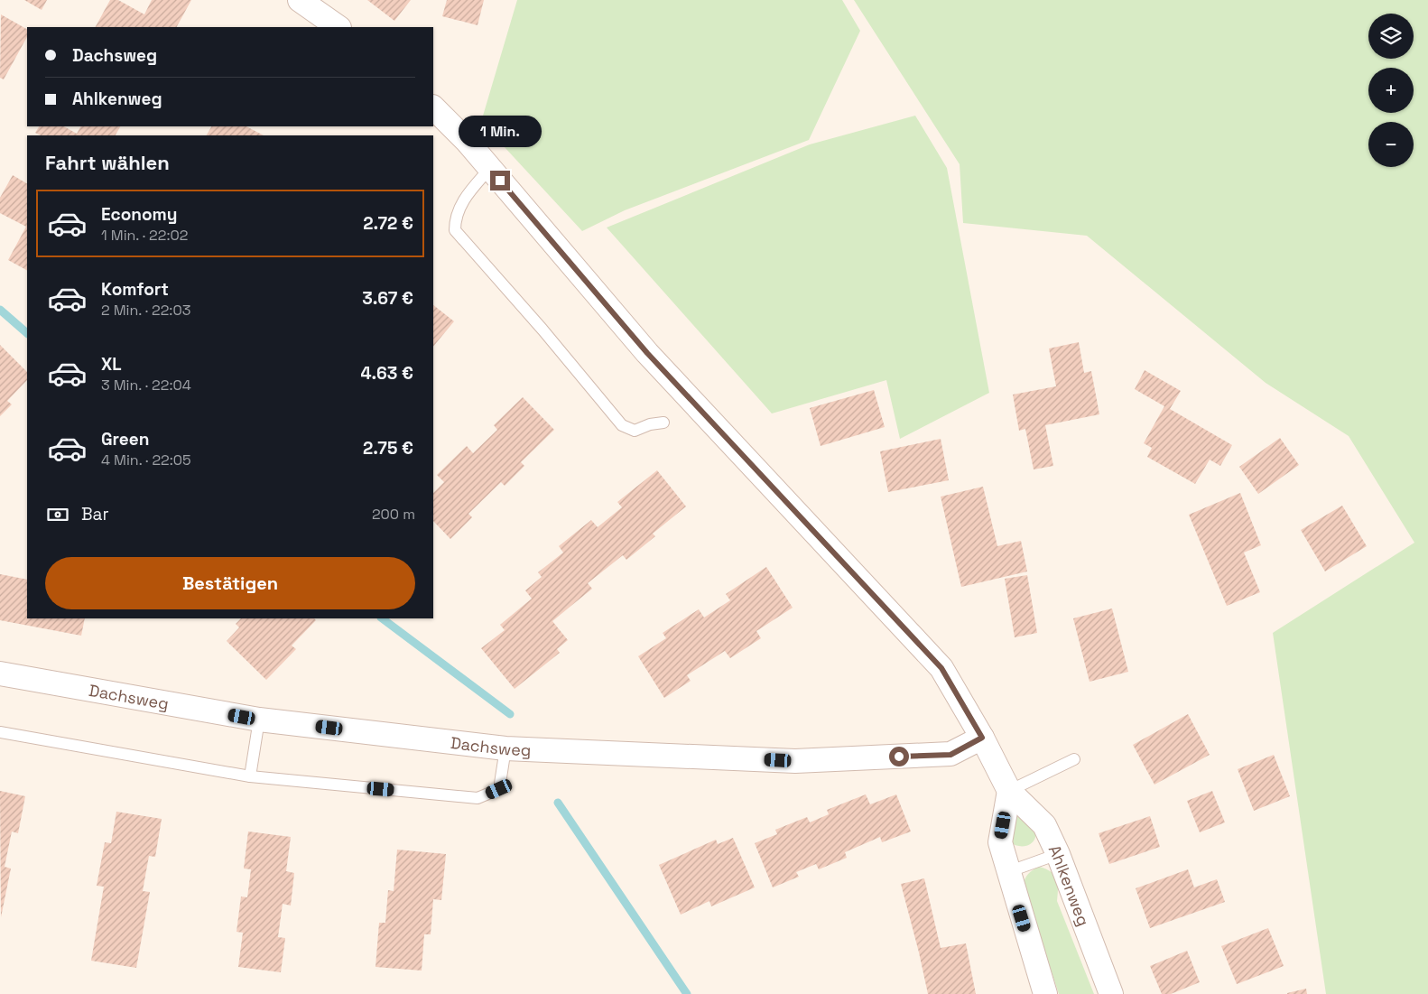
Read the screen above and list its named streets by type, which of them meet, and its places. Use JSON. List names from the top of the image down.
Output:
{
  "streets": {
    "street": ["Dachsweg", "Ahlkenweg"]
  },
  "crossings": [
    ["Dachsweg", "Ahlkenweg"]
  ],
  "page": {
    "map_buttons": ["+", "−"],
    "banner": ["Dachsweg", "Ahlkenweg"],
    "bubble": "1 Min.",
    "heading": "Fahrt wählen",
    "list": [
      {
        "name": "Economy",
        "note": "1 Min. · 22:02",
        "value": "2.72 €"
      },
      {
        "name": "Komfort",
        "note": "2 Min. · 22:03",
        "value": "3.67 €"
      },
      {
        "name": "XL",
        "note": "3 Min. · 22:04",
        "value": "4.63 €"
      },
      {
        "name": "Green",
        "note": "4 Min. · 22:05",
        "value": "2.75 €"
      }
    ],
    "pay": ["Bar", "200 m"],
    "buttons": "Bestätigen"
  }
}
